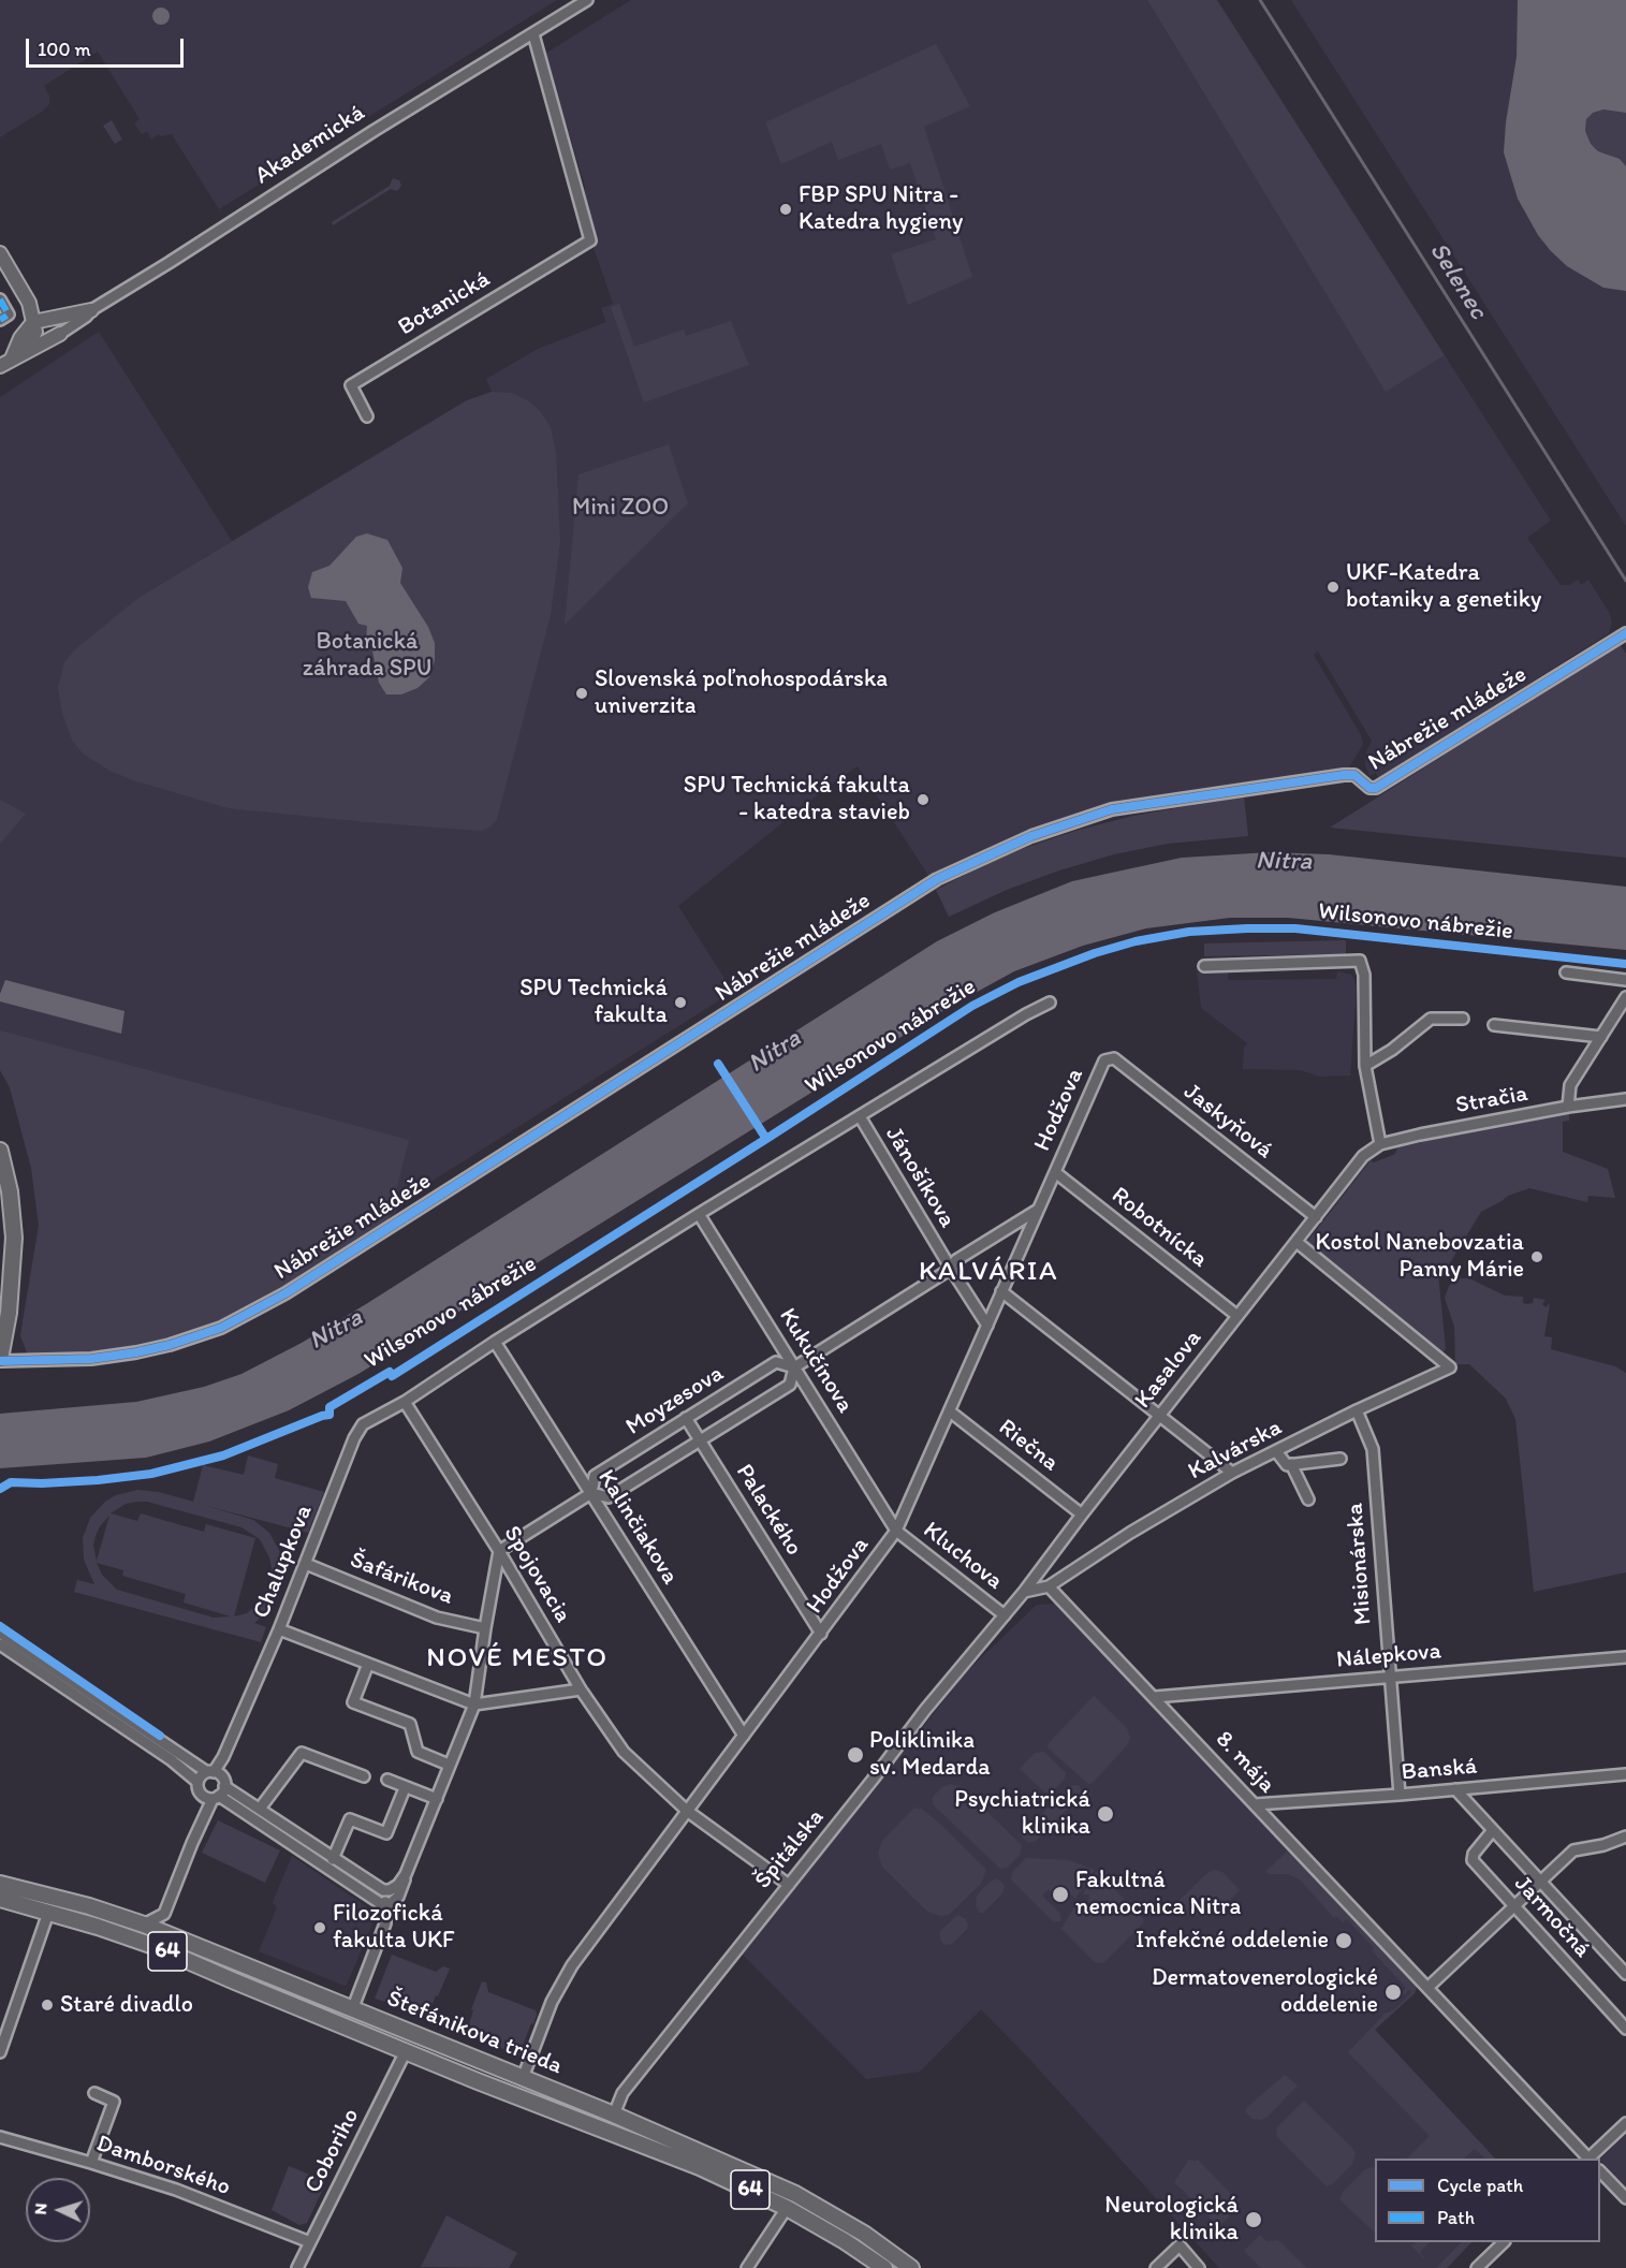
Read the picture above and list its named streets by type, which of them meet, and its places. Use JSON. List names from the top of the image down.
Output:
{
  "streets": {
    "main road": ["64", "Štefánikova trieda"],
    "street": [
      "Akademická",
      "Botanická",
      "Nábrežie mládeže",
      "Wilsonovo nábrežie",
      "Stračia",
      "Hodžova",
      "Jaskyňová",
      "Jánošíkova",
      "Robotnícka",
      "Kukučínova",
      "Kasalova",
      "Moyzesova",
      "Riečna",
      "Kalvárska",
      "Palackého",
      "Kalinčiakova",
      "Kluchova",
      "Chalupkova",
      "Misionárska",
      "Spojovacia",
      "Šafárikova",
      "Nálepkova",
      "8. mája",
      "Banská",
      "Špitálska",
      "Jarmočná",
      "Coboriho",
      "Damborského"
    ]
  },
  "crossings": [
    ["Akademická", "Botanická"],
    ["Wilsonovo nábrežie", "Jánošíkova"],
    ["Wilsonovo nábrežie", "Kukučínova"],
    ["Wilsonovo nábrežie", "Kalinčiakova"],
    ["Wilsonovo nábrežie", "Chalupkova"],
    ["Wilsonovo nábrežie", "Spojovacia"],
    ["Stračia", "Kasalova"],
    ["Hodžova", "Jaskyňová"],
    ["Hodžova", "Jánošíkova"],
    ["Hodžova", "Robotnícka"],
    ["Hodžova", "Kukučínova"],
    ["Hodžova", "Moyzesova"],
    ["Hodžova", "Riečna"],
    ["Hodžova", "Palackého"],
    ["Hodžova", "Kalinčiakova"],
    ["Hodžova", "Kluchova"],
    ["Hodžova", "Spojovacia"],
    ["Hodžova", "Štefánikova trieda"],
    ["Jaskyňová", "Kasalova"],
    ["Jánošíkova", "Moyzesova"],
    ["Robotnícka", "Kasalova"],
    ["Kukučínova", "Moyzesova"],
    ["Kukučínova", "Kluchova"],
    ["Kasalova", "Riečna"],
    ["Kasalova", "Kalvárska"],
    ["Kasalova", "Kluchova"],
    ["Kasalova", "Špitálska"],
    ["Moyzesova", "Palackého"],
    ["Moyzesova", "Kalinčiakova"],
    ["Moyzesova", "Spojovacia"],
    ["Kalvárska", "Misionárska"],
    ["Kalvárska", "8. mája"],
    ["Kluchova", "Špitálska"],
    ["Chalupkova", "Spojovacia"],
    ["Chalupkova", "Šafárikova"],
    ["Misionárska", "Nálepkova"],
    ["Misionárska", "Banská"],
    ["Spojovacia", "Špitálska"],
    ["Nálepkova", "8. mája"],
    ["8. mája", "Banská"],
    ["Banská", "Jarmočná"],
    ["Špitálska", "Štefánikova trieda"],
    ["Štefánikova trieda", "Coboriho"],
    ["Coboriho", "Damborského"]
  ],
  "districts": ["KALVÁRIA", "NOVÉ MESTO"],
  "water": ["Selenec", "Nitra"],
  "parks": ["Mini ZOO", "Botanická záhrada SPU"],
  "places": [
    "FBP SPU Nitra - Katedra hygieny",
    "UKF-Katedra botaniky a genetiky",
    "Slovenská poľnohospodárska univerzita",
    "SPU Technická fakulta - katedra stavieb",
    "SPU Technická fakulta",
    "Kostol Nanebovzatia Panny Márie",
    "Poliklinika sv. Medarda",
    "Psychiatrická klinika",
    "Fakultná nemocnica Nitra",
    "Filozofická fakulta UKF",
    "Infekčné oddelenie",
    "Dermatovenerologické oddelenie",
    "Staré divadlo",
    "Neurologická klinika"
  ],
  "legend": ["Cycle path", "Path"],
  "scale_bar": "100 m",
  "north": "left"
}
